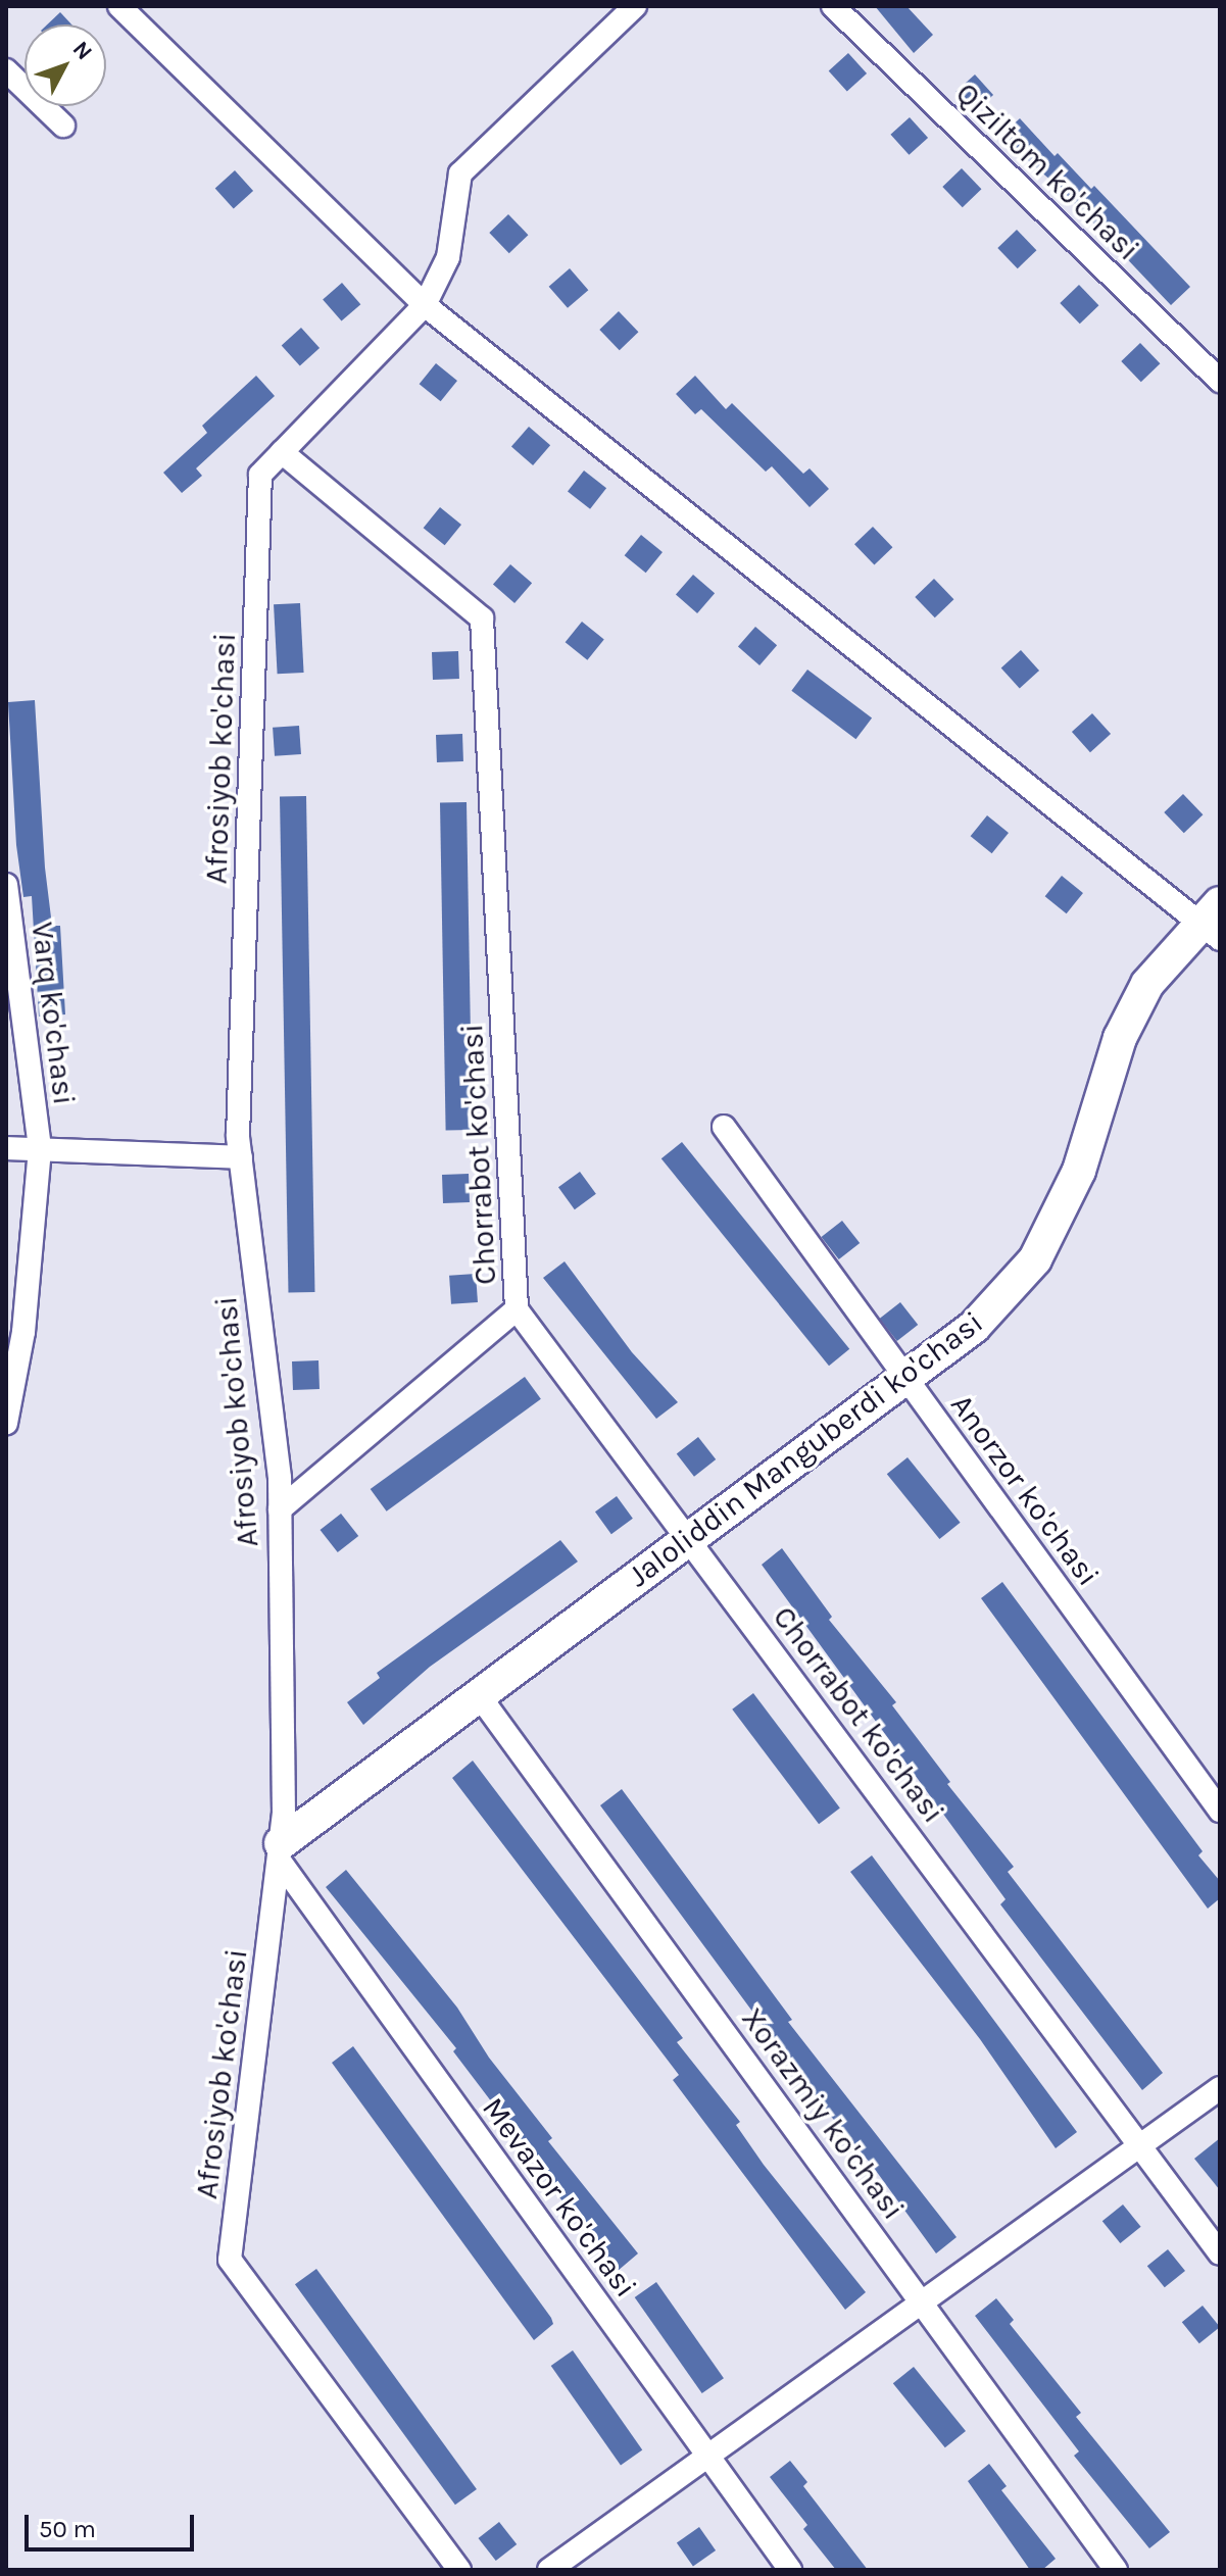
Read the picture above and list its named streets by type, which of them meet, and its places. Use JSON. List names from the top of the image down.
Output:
{
  "streets": {
    "street": [
      "Qiziltom ko'chasi",
      "Afrosiyob ko'chasi",
      "Varq ko'chasi",
      "Chorrabot ko'chasi",
      "Jaloliddin Manguberdi ko'chasi",
      "Anorzor ko'chasi",
      "Xorazmiy ko'chasi",
      "Mevazor ko'chasi"
    ]
  },
  "crossings": [
    ["Afrosiyob ko'chasi", "Varq ko'chasi"],
    ["Afrosiyob ko'chasi", "Chorrabot ko'chasi"],
    ["Afrosiyob ko'chasi", "Jaloliddin Manguberdi ko'chasi"],
    ["Afrosiyob ko'chasi", "Mevazor ko'chasi"],
    ["Chorrabot ko'chasi", "Jaloliddin Manguberdi ko'chasi"],
    ["Jaloliddin Manguberdi ko'chasi", "Anorzor ko'chasi"],
    ["Jaloliddin Manguberdi ko'chasi", "Xorazmiy ko'chasi"],
    ["Jaloliddin Manguberdi ko'chasi", "Mevazor ko'chasi"]
  ],
  "scale_bar": "50 m",
  "north": "top right"
}
